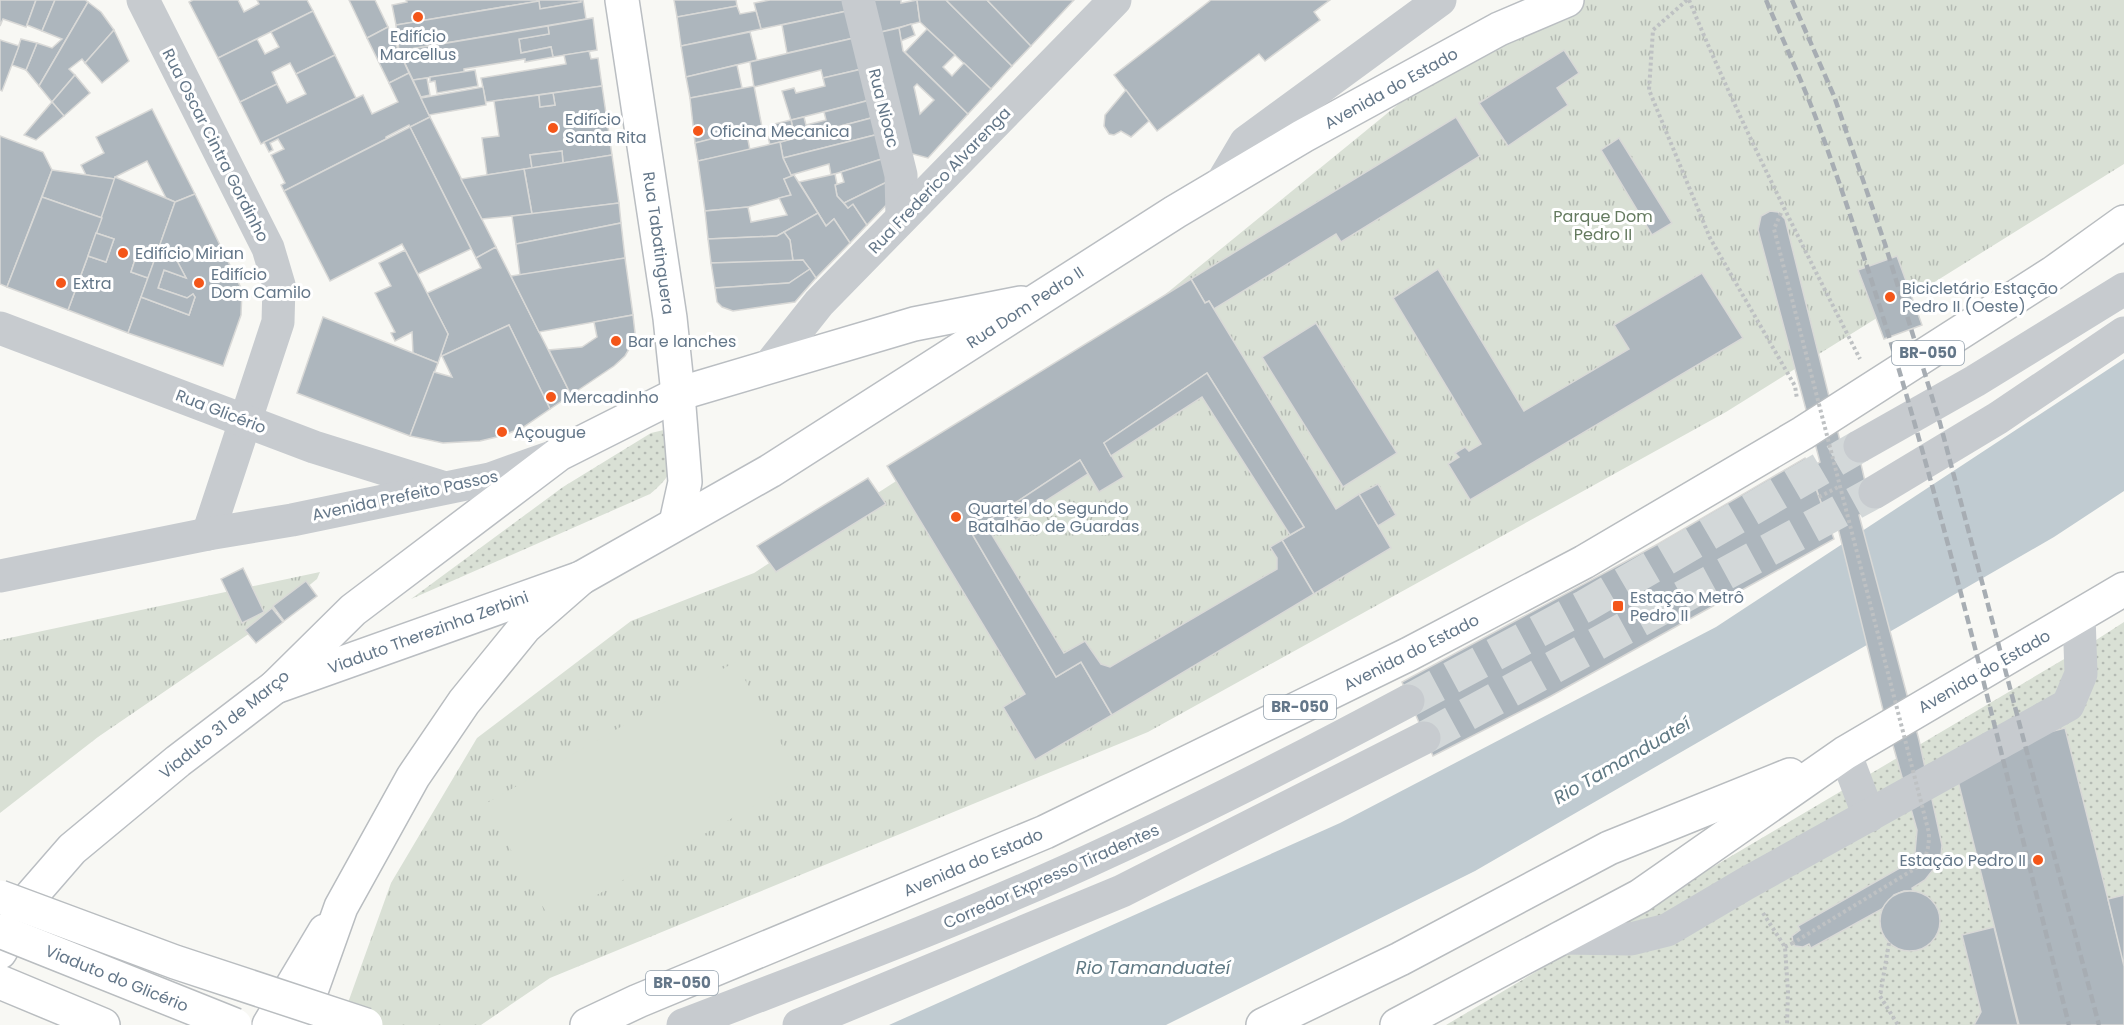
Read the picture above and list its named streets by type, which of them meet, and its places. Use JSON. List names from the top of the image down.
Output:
{
  "streets": {
    "main road": [
      "Avenida do Estado",
      "Rua Tabatinguera",
      "Rua Dom Pedro II",
      "BR-050",
      "Avenida Prefeito Passos",
      "Viaduto Therezinha Zerbini",
      "Viaduto 31 de Março",
      "Viaduto do Glicério"
    ],
    "street": [
      "Rua Nioac",
      "Rua Oscar Cintra Gordinho",
      "Rua Frederico Alvarenga",
      "Rua Glicério",
      "Corredor Expresso Tiradentes"
    ]
  },
  "crossings": [
    ["Avenida do Estado", "Rua Dom Pedro II"],
    ["Rua Nioac", "Rua Frederico Alvarenga"],
    ["Rua Oscar Cintra Gordinho", "Rua Glicério"],
    ["Rua Oscar Cintra Gordinho", "Avenida Prefeito Passos"],
    ["Rua Frederico Alvarenga", "Avenida Prefeito Passos"],
    ["Rua Tabatinguera", "Rua Dom Pedro II"],
    ["Rua Tabatinguera", "Avenida Prefeito Passos"],
    ["Rua Dom Pedro II", "Avenida Prefeito Passos"],
    ["Rua Dom Pedro II", "Viaduto Therezinha Zerbini"],
    ["Rua Glicério", "Avenida Prefeito Passos"],
    ["Avenida Prefeito Passos", "Viaduto 31 de Março"],
    ["Viaduto Therezinha Zerbini", "Viaduto 31 de Março"]
  ],
  "water": ["Rio Tamanduateí"],
  "parks": ["Parque Dom Pedro II"],
  "places": {
    "other": [
      "Edifício Marcellus",
      "Edifício Santa Rita",
      "Oficina Mecanica",
      "Edifício Mirian",
      "Extra",
      "Edifício Dom Camilo",
      "Bicicletário Estação Pedro II (Oeste)",
      "Bar e lanches",
      "Mercadinho",
      "Açougue",
      "Quartel do Segundo Batalhão de Guardas",
      "Estação Pedro II"
    ],
    "transit": ["Estação Metrô Pedro II"]
  }
}
